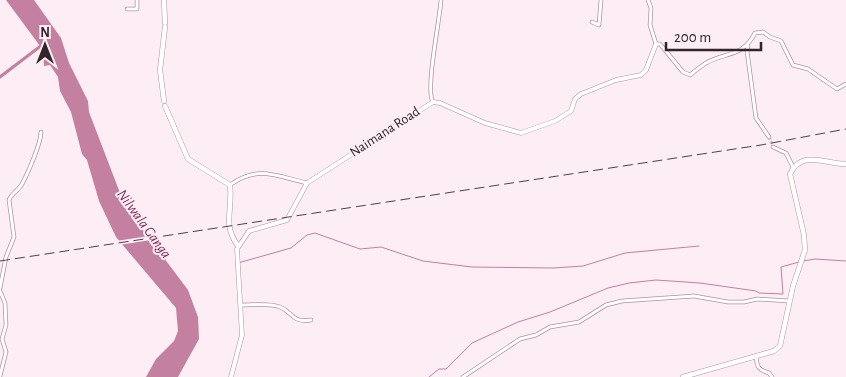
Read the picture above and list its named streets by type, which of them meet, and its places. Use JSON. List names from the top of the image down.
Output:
{
  "streets": {
    "street": ["Naimana Road"]
  },
  "water": ["Nilwala Ganga"],
  "scale_bar": "200 m",
  "north": "top"
}
